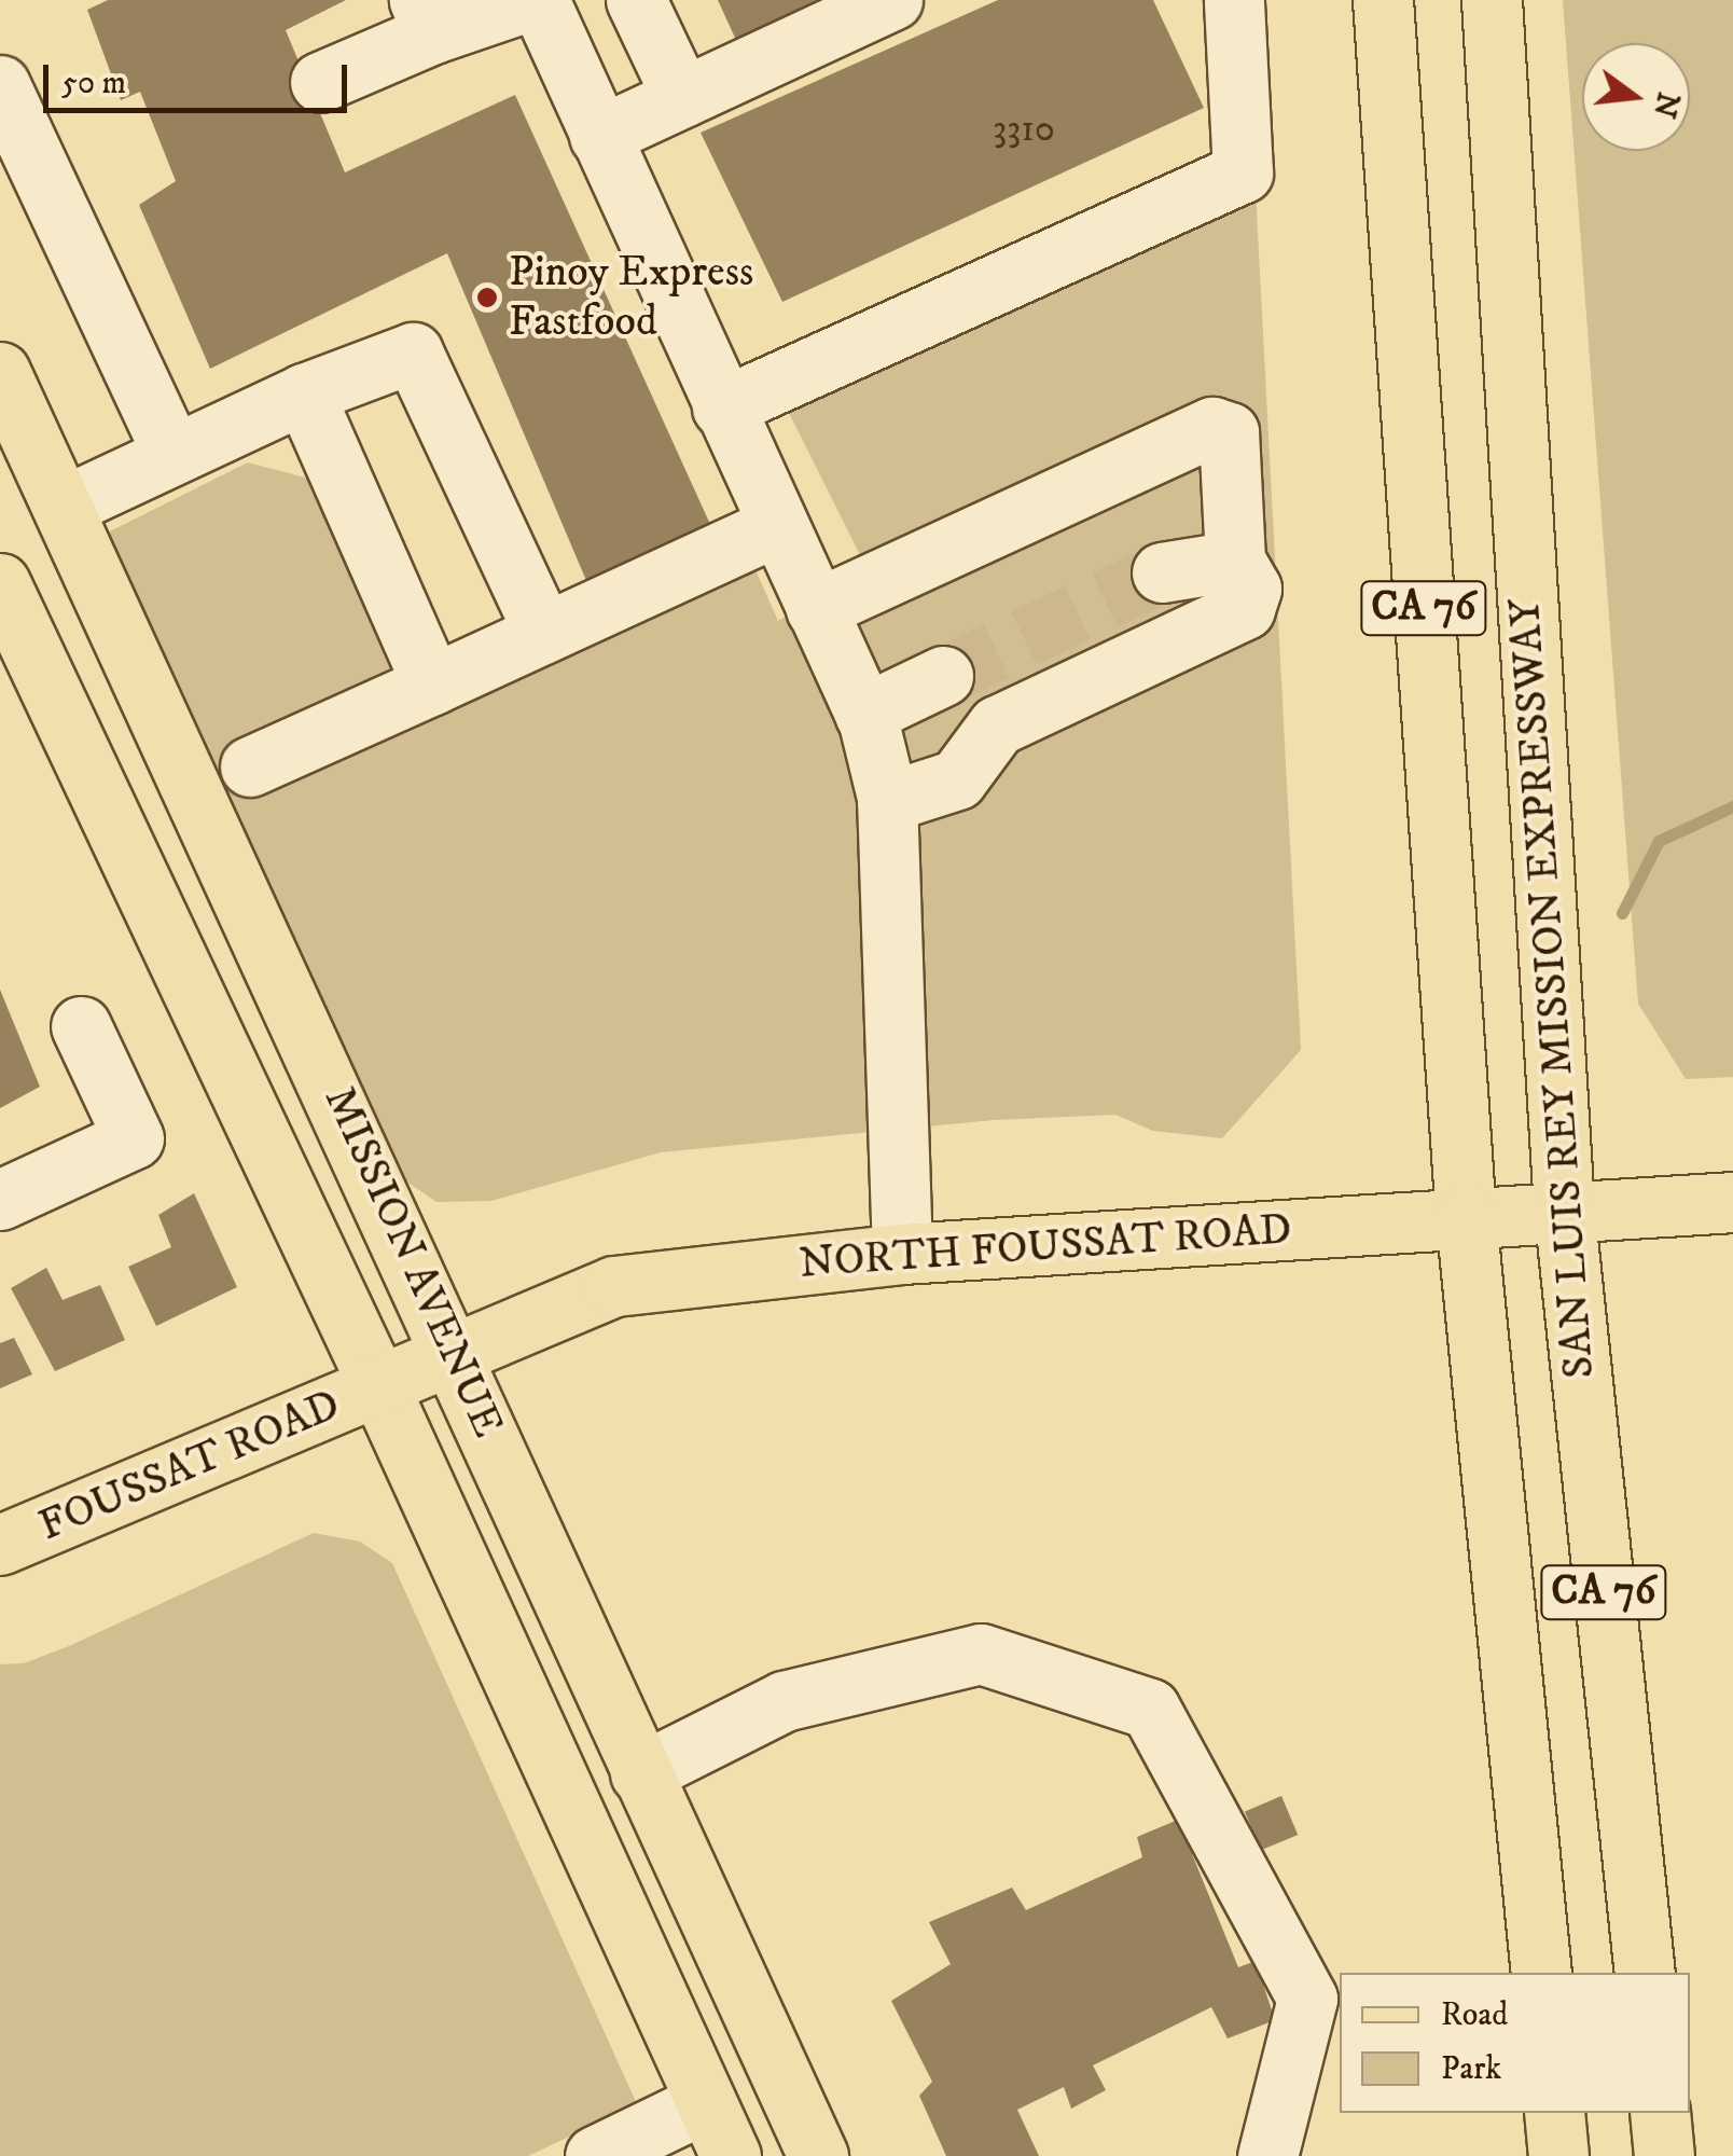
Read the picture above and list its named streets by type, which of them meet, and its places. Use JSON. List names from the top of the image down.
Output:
{
  "streets": {
    "main road": [
      "CA 76",
      "SAN LUIS REY MISSION EXPRESSWAY",
      "NORTH FOUSSAT ROAD",
      "MISSION AVENUE",
      "FOUSSAT ROAD"
    ]
  },
  "crossings": [
    ["CA 76", "NORTH FOUSSAT ROAD"],
    ["SAN LUIS REY MISSION EXPRESSWAY", "NORTH FOUSSAT ROAD"],
    ["NORTH FOUSSAT ROAD", "MISSION AVENUE"],
    ["NORTH FOUSSAT ROAD", "FOUSSAT ROAD"],
    ["MISSION AVENUE", "FOUSSAT ROAD"]
  ],
  "places": ["Pinoy Express Fastfood"],
  "house_numbers": ["3310"],
  "legend": ["Road", "Park"],
  "scale_bar": "50 m",
  "north": "right"
}
